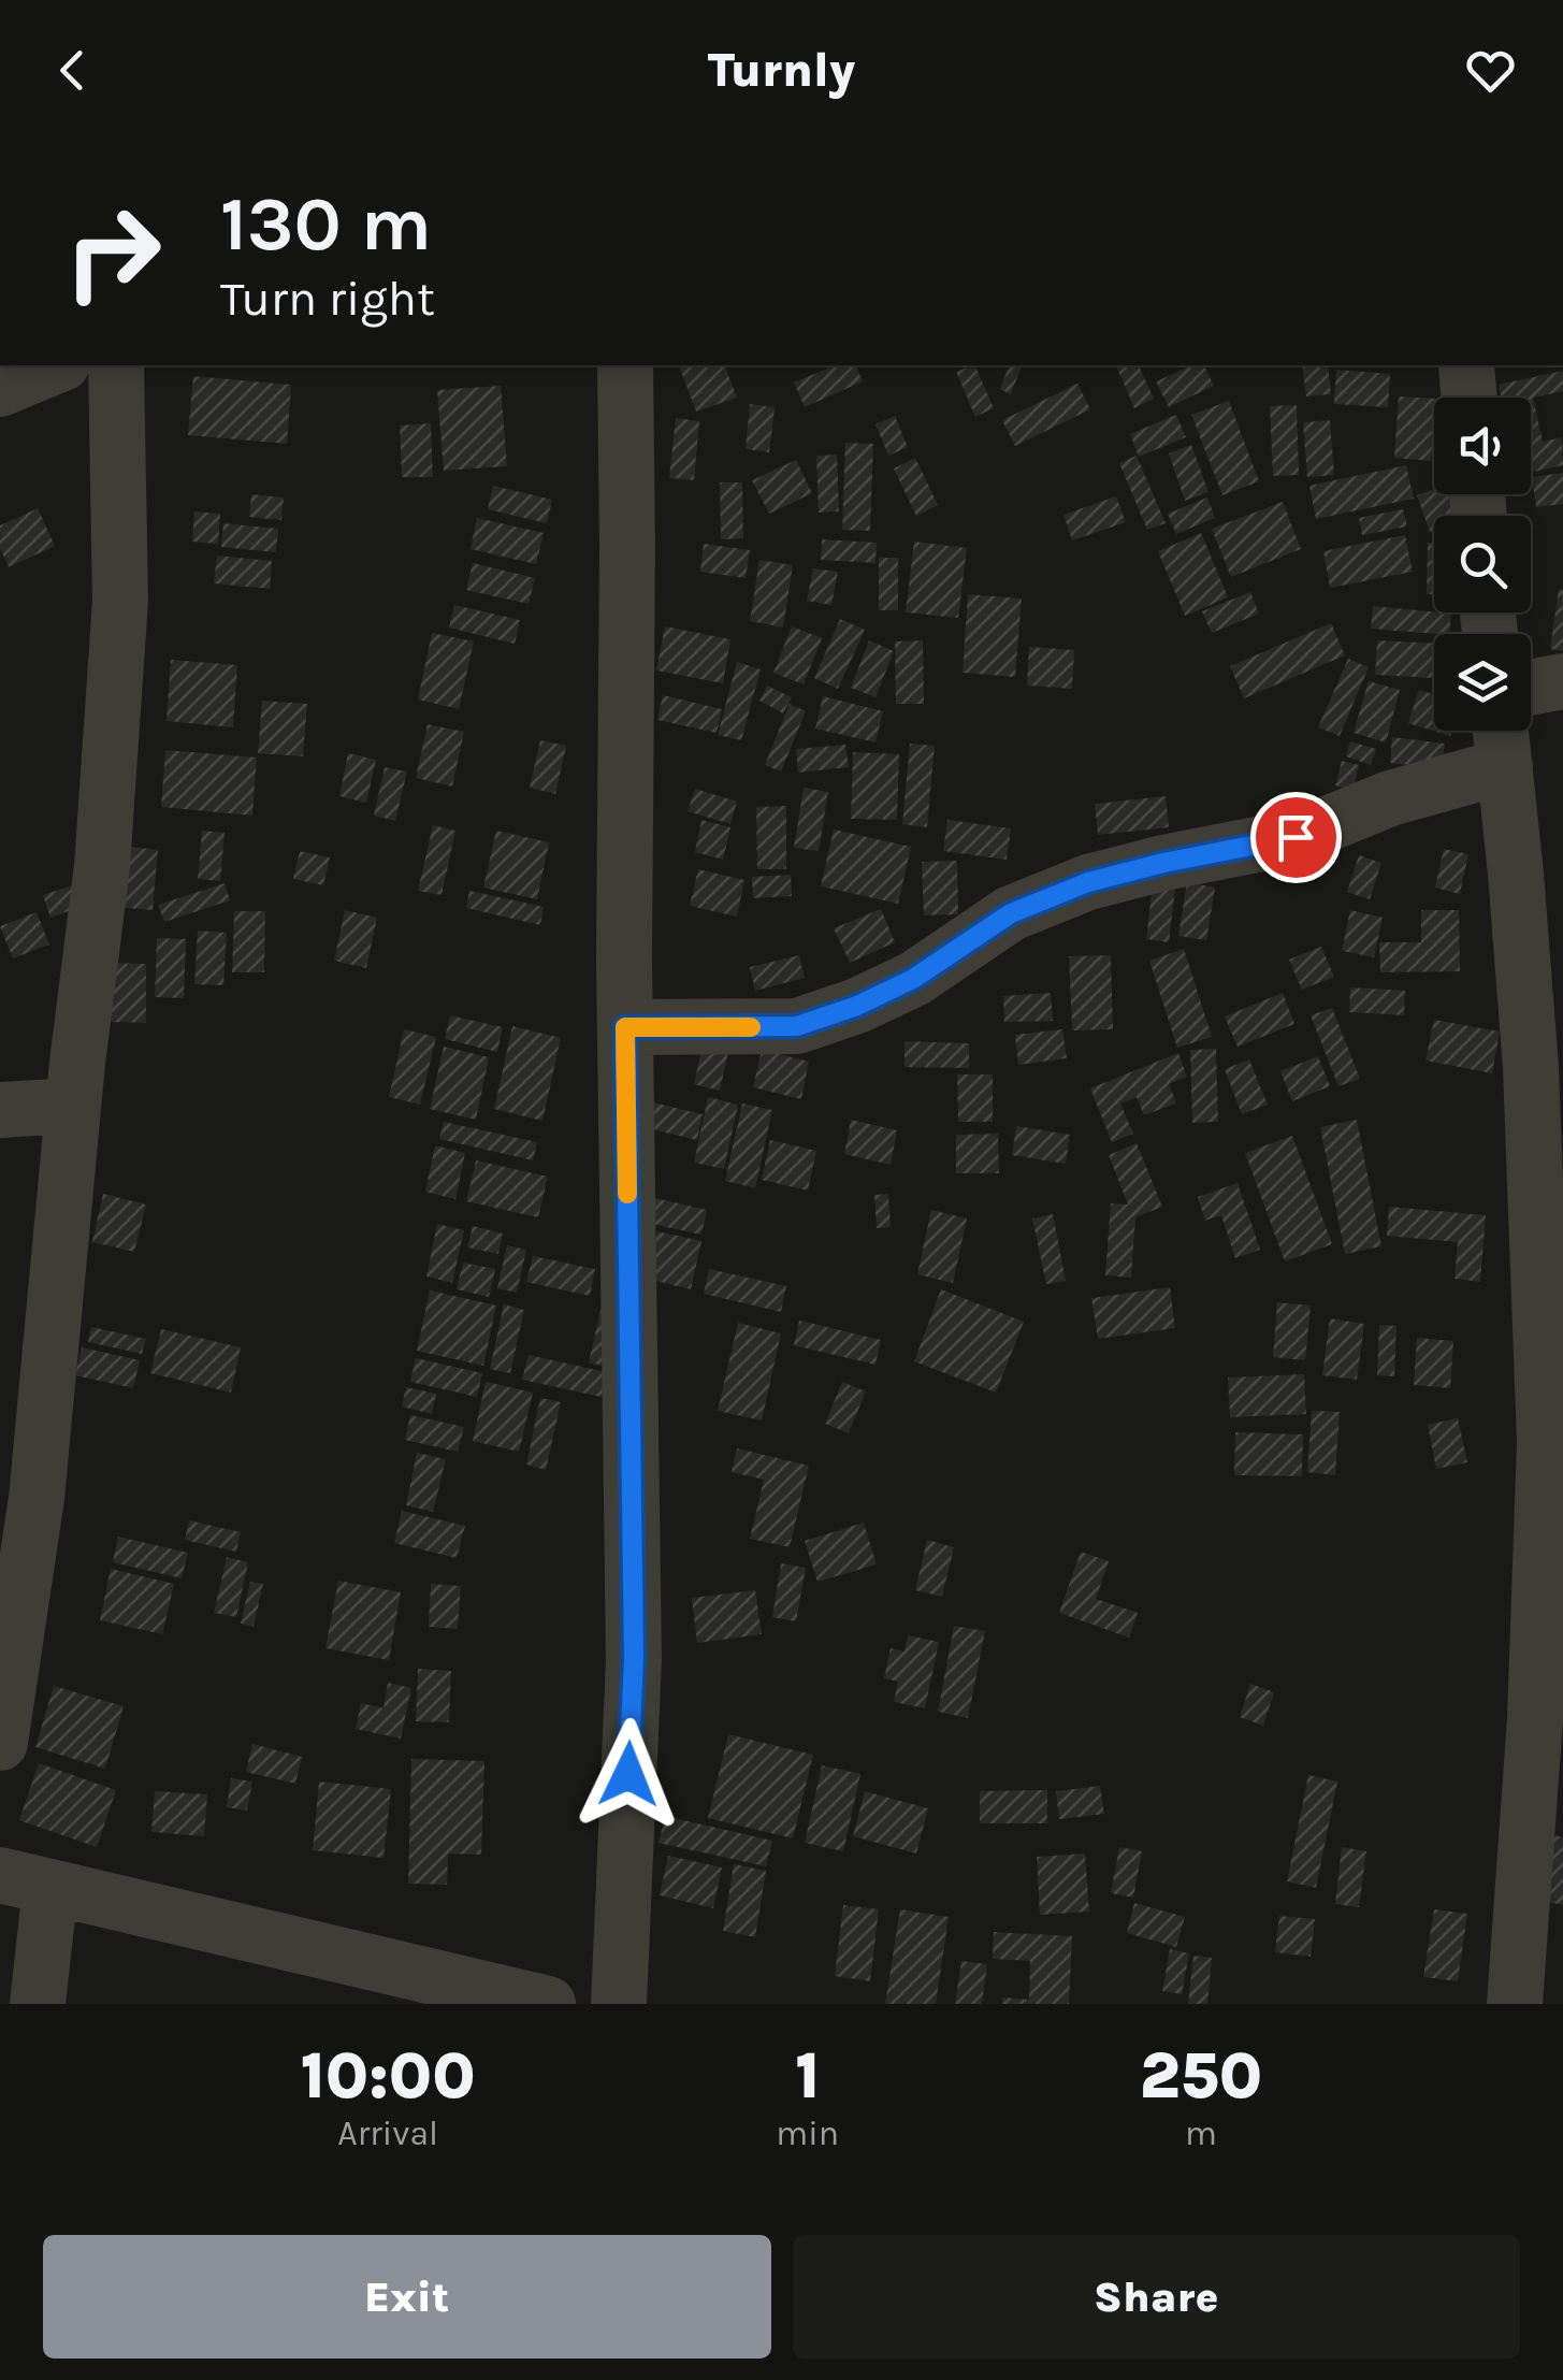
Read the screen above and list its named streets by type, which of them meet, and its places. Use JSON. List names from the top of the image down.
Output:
{
  "page": {
    "header": "Turnly",
    "turn": ["130 m", "Turn right"],
    "eta": [
      "10:00",
      "Arrival",
      "1",
      "min",
      "250",
      "m"
    ],
    "buttons": ["Exit", "Share"]
  }
}
